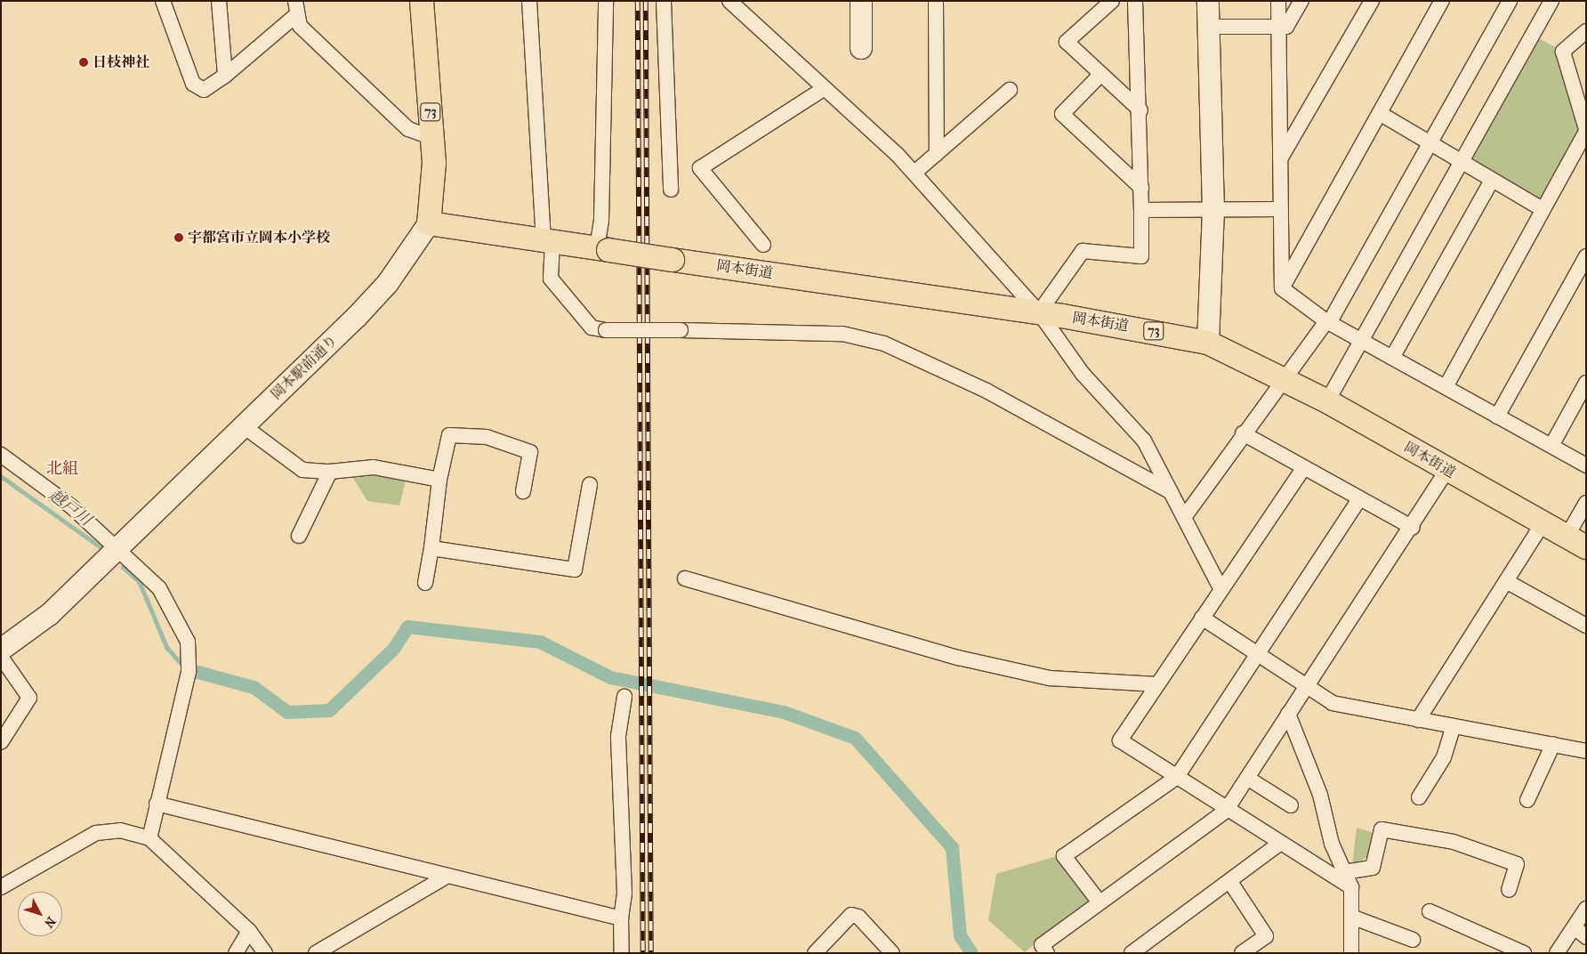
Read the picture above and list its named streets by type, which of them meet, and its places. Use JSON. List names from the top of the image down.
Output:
{
  "streets": {
    "main road": ["73", "岡本街道", "岡本駅前通り"]
  },
  "crossings": [
    ["73", "岡本街道"],
    ["73", "岡本駅前通り"]
  ],
  "districts": ["北組"],
  "water": ["越戸川"],
  "places": ["日枝神社", "宇都宮市立岡本小学校"],
  "north": "bottom right"
}
